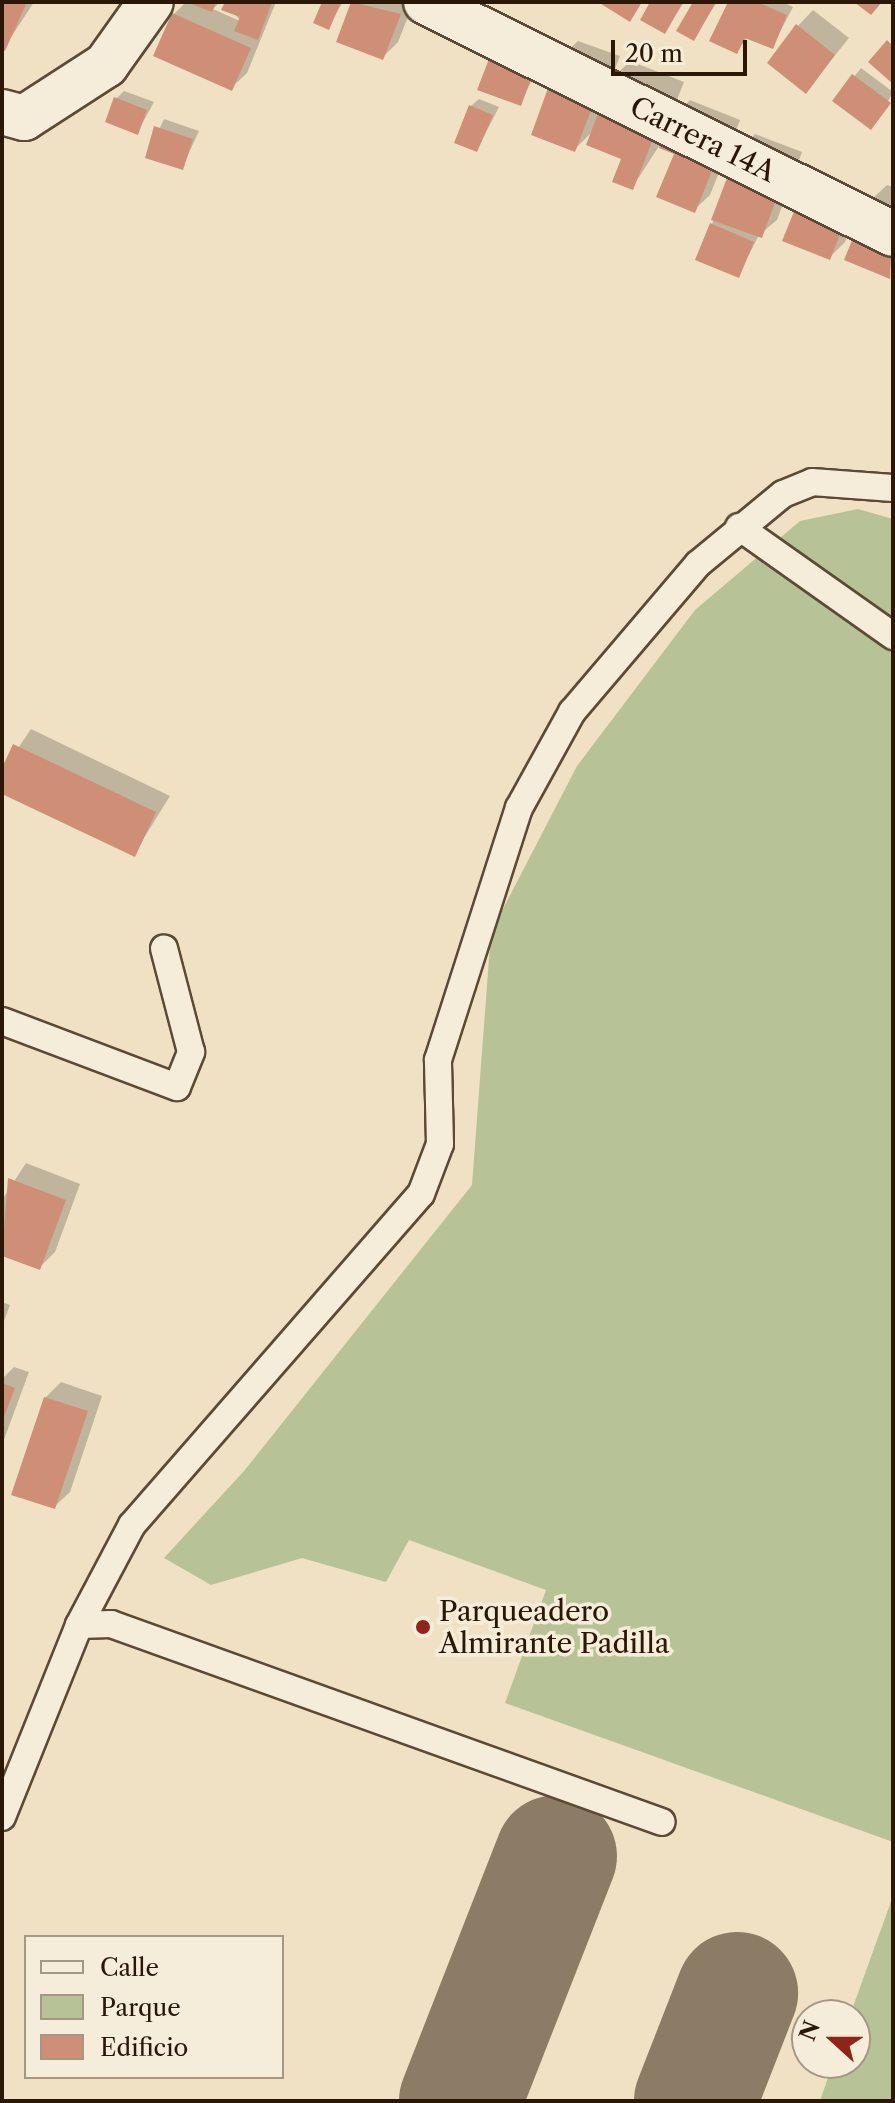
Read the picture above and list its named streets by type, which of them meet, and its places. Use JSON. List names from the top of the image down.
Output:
{
  "streets": {
    "street": ["Carrera 14A"]
  },
  "places": ["Parqueadero Almirante Padilla"],
  "legend": ["Calle", "Parque", "Edificio"],
  "scale_bar": "20 m",
  "north": "left"
}
